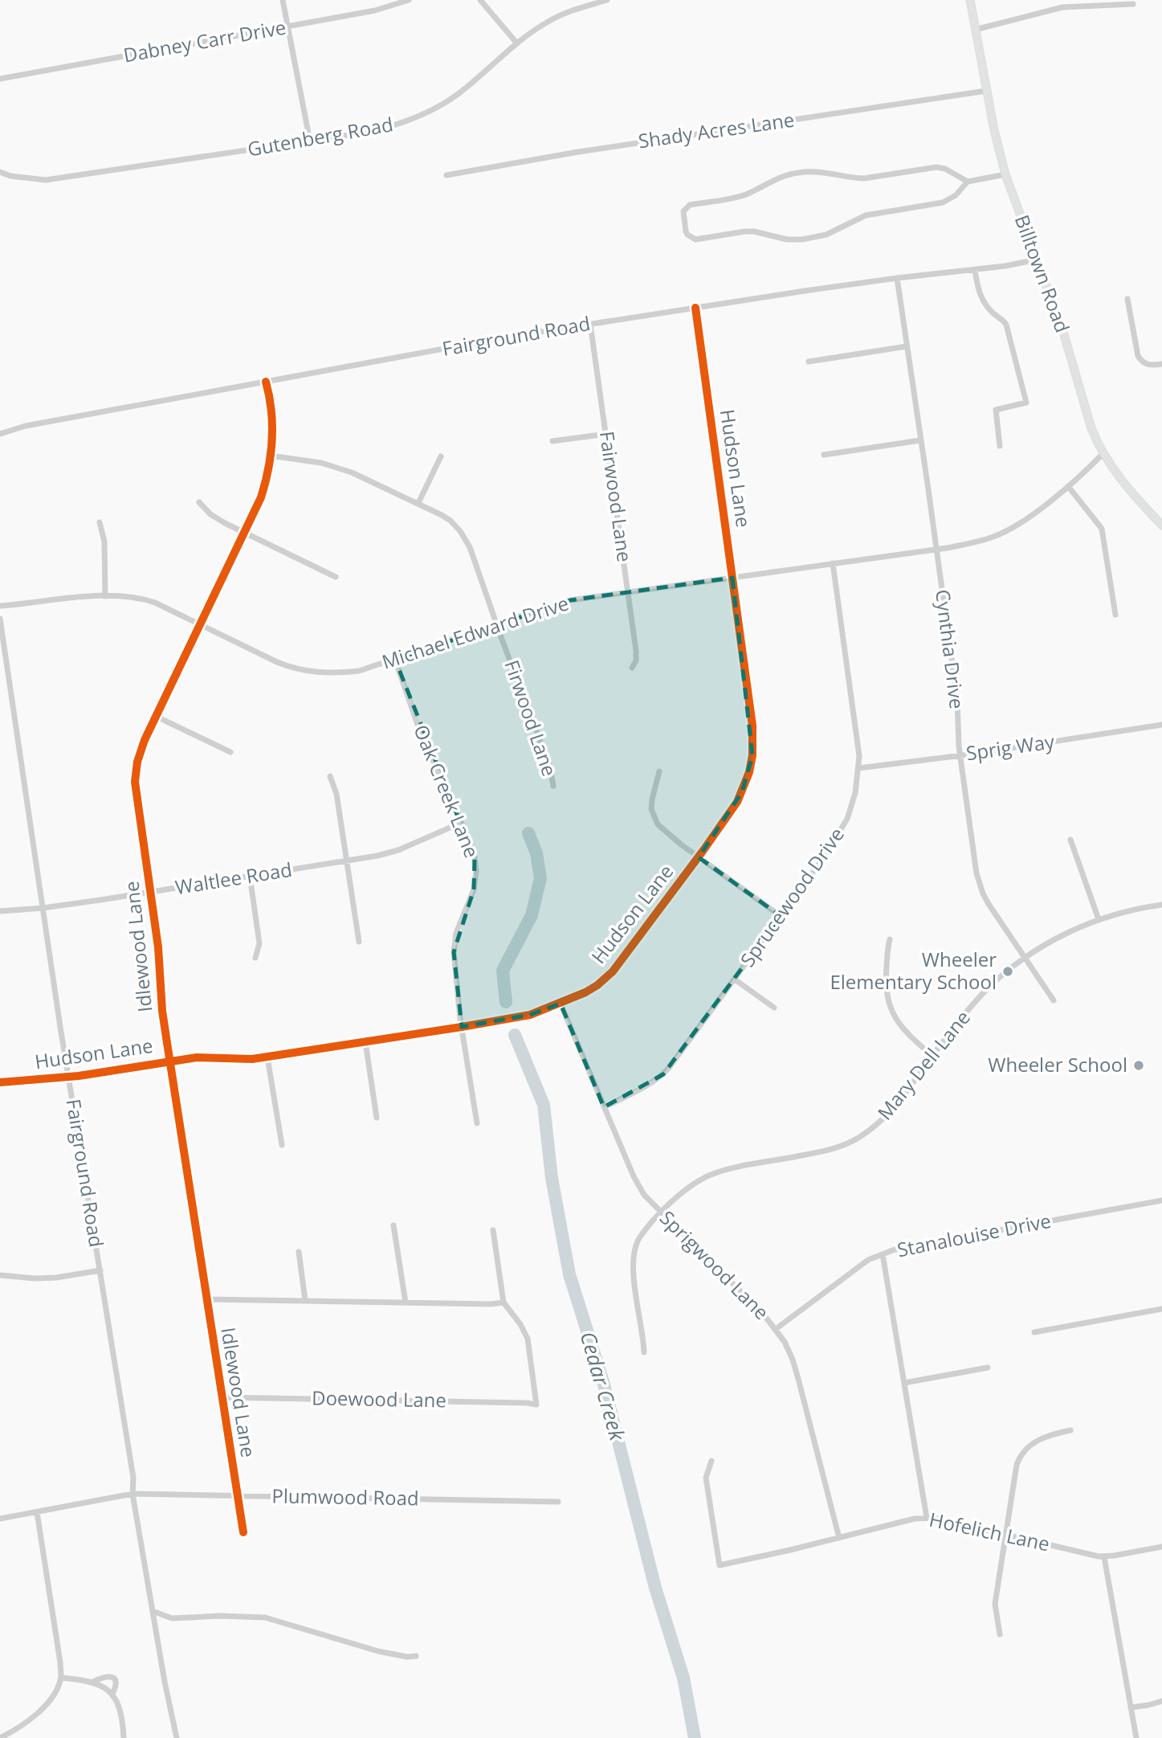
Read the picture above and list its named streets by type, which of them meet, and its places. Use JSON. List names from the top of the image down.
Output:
{
  "streets": {
    "main road": ["Billtown Road"],
    "street": [
      "Dabney Carr Drive",
      "Shady Acres Lane",
      "Gutenberg Road",
      "Fairground Road",
      "Hudson Lane",
      "Fairwood Lane",
      "Michael Edward Drive",
      "Cynthia Drive",
      "Firwood Lane",
      "Sprig Way",
      "Oak Creek Lane",
      "Waltlee Road",
      "Sprucewood Drive",
      "Idlewood Lane",
      "Mary Dell Lane",
      "Stanalouise Drive",
      "Sprigwood Lane",
      "Doewood Lane",
      "Plumwood Road",
      "Hofelich Lane"
    ]
  },
  "crossings": [
    ["Shady Acres Lane", "Billtown Road"],
    ["Billtown Road", "Fairground Road"],
    ["Billtown Road", "Michael Edward Drive"],
    ["Fairground Road", "Hudson Lane"],
    ["Fairground Road", "Fairwood Lane"],
    ["Fairground Road", "Cynthia Drive"],
    ["Fairground Road", "Waltlee Road"],
    ["Fairground Road", "Idlewood Lane"],
    ["Fairground Road", "Plumwood Road"],
    ["Hudson Lane", "Michael Edward Drive"],
    ["Hudson Lane", "Oak Creek Lane"],
    ["Hudson Lane", "Idlewood Lane"],
    ["Hudson Lane", "Sprigwood Lane"],
    ["Fairwood Lane", "Michael Edward Drive"],
    ["Michael Edward Drive", "Cynthia Drive"],
    ["Michael Edward Drive", "Firwood Lane"],
    ["Michael Edward Drive", "Oak Creek Lane"],
    ["Michael Edward Drive", "Sprucewood Drive"],
    ["Michael Edward Drive", "Idlewood Lane"],
    ["Cynthia Drive", "Sprig Way"],
    ["Cynthia Drive", "Mary Dell Lane"],
    ["Firwood Lane", "Idlewood Lane"],
    ["Sprig Way", "Sprucewood Drive"],
    ["Oak Creek Lane", "Waltlee Road"],
    ["Waltlee Road", "Idlewood Lane"],
    ["Sprucewood Drive", "Sprigwood Lane"],
    ["Idlewood Lane", "Doewood Lane"],
    ["Idlewood Lane", "Plumwood Road"],
    ["Mary Dell Lane", "Sprigwood Lane"],
    ["Stanalouise Drive", "Sprigwood Lane"],
    ["Sprigwood Lane", "Hofelich Lane"]
  ],
  "water": ["Cedar Creek"],
  "places": ["Wheeler Elementary School", "Wheeler School"]
}
